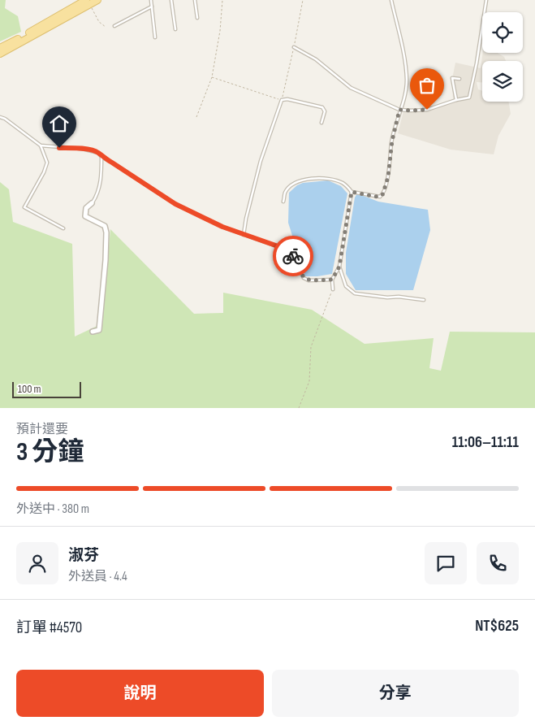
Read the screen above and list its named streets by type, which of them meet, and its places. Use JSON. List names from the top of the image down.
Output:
{
  "scale_bar": "100 m",
  "page": {
    "scale": "100 m",
    "heading": ["3 分鐘", "預計還要", "11:06–11:11"],
    "panel": [
      "淑芬",
      "外送員 · 4.4",
      "訂單 #4570",
      "NT$625"
    ],
    "bar": "外送中 · 380 m",
    "buttons": ["說明", "分享"]
  }
}
